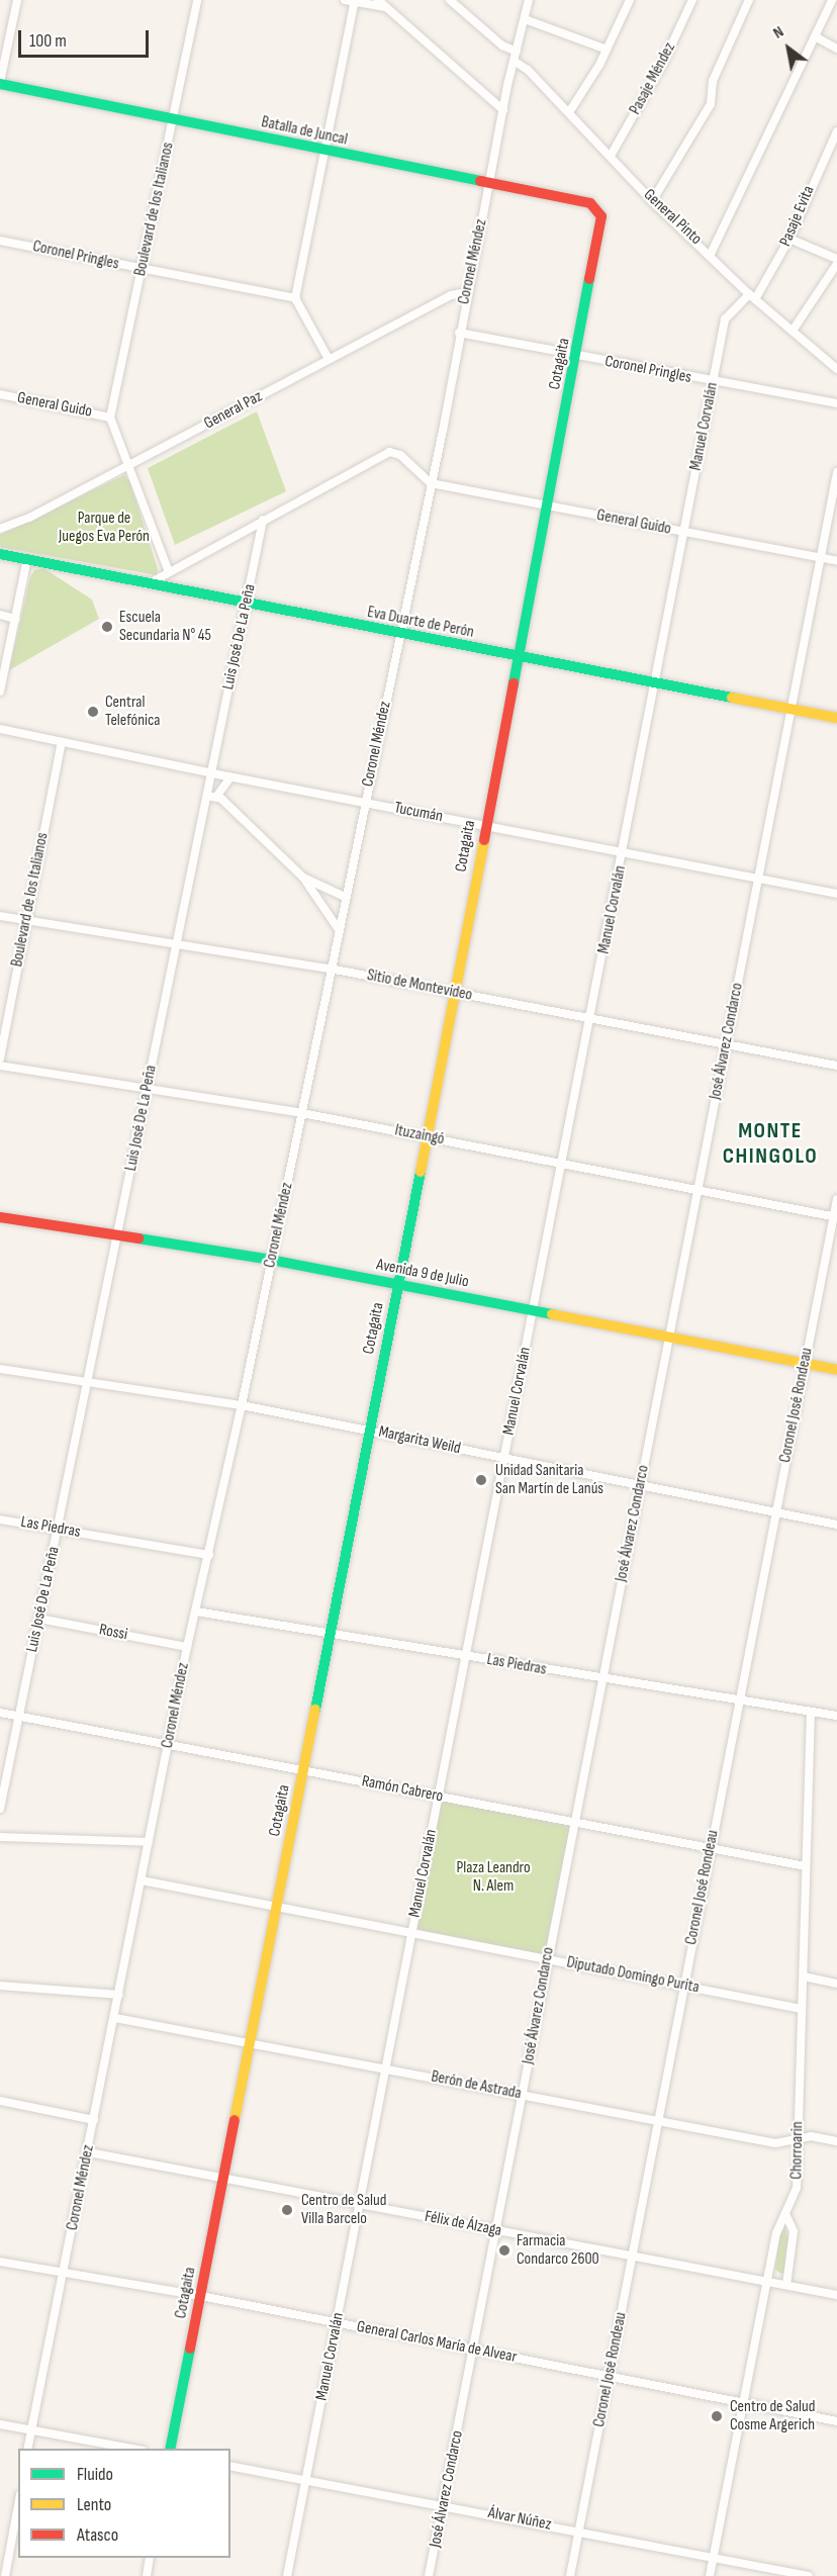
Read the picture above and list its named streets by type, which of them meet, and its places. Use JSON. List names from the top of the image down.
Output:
{
  "streets": {
    "street": [
      "Pasaje Méndez",
      "Batalla de Juncal",
      "Boulevard de los Italianos",
      "Pasaje Evita",
      "General Pinto",
      "Coronel Pringles",
      "Coronel Méndez",
      "Cotagaita",
      "General Guido",
      "General Paz",
      "Manuel Corvalán",
      "Eva Duarte de Perón",
      "Luis José De La Peña",
      "Tucumán",
      "Sitio de Montevideo",
      "José Álvarez Condarco",
      "Ituzaingó",
      "Avenida 9 de Julio",
      "Coronel José Rondeau",
      "Margarita Weild",
      "Las Piedras",
      "Rossi",
      "Ramón Cabrero",
      "Diputado Domingo Purita",
      "Berón de Astrada",
      "Chorroarin",
      "Félix de Álzaga",
      "General Carlos María de Alvear",
      "Álvar Núñez"
    ]
  },
  "crossings": [
    ["Pasaje Méndez", "General Pinto"],
    ["Batalla de Juncal", "Boulevard de los Italianos"],
    ["Batalla de Juncal", "Coronel Méndez"],
    ["Batalla de Juncal", "Cotagaita"],
    ["Boulevard de los Italianos", "Coronel Pringles"],
    ["Boulevard de los Italianos", "General Guido"],
    ["Boulevard de los Italianos", "Tucumán"],
    ["Boulevard de los Italianos", "Sitio de Montevideo"],
    ["Pasaje Evita", "General Pinto"],
    ["Pasaje Evita", "Manuel Corvalán"],
    ["General Pinto", "Coronel Méndez"],
    ["Coronel Pringles", "Coronel Méndez"],
    ["Coronel Pringles", "Cotagaita"],
    ["Coronel Pringles", "Manuel Corvalán"],
    ["Coronel Méndez", "General Guido"],
    ["Coronel Méndez", "General Paz"],
    ["Coronel Méndez", "Eva Duarte de Perón"],
    ["Coronel Méndez", "Tucumán"],
    ["Coronel Méndez", "Sitio de Montevideo"],
    ["Coronel Méndez", "Ituzaingó"],
    ["Coronel Méndez", "Avenida 9 de Julio"],
    ["Coronel Méndez", "Margarita Weild"],
    ["Coronel Méndez", "Las Piedras"],
    ["Coronel Méndez", "Rossi"],
    ["Coronel Méndez", "Ramón Cabrero"],
    ["Coronel Méndez", "Diputado Domingo Purita"],
    ["Coronel Méndez", "Berón de Astrada"],
    ["Coronel Méndez", "Félix de Álzaga"],
    ["Coronel Méndez", "General Carlos María de Alvear"],
    ["Cotagaita", "General Guido"],
    ["Cotagaita", "Eva Duarte de Perón"],
    ["Cotagaita", "Tucumán"],
    ["Cotagaita", "Sitio de Montevideo"],
    ["Cotagaita", "Ituzaingó"],
    ["Cotagaita", "Avenida 9 de Julio"],
    ["Cotagaita", "Margarita Weild"],
    ["Cotagaita", "Las Piedras"],
    ["Cotagaita", "Ramón Cabrero"],
    ["Cotagaita", "Diputado Domingo Purita"],
    ["Cotagaita", "Berón de Astrada"],
    ["Cotagaita", "Félix de Álzaga"],
    ["Cotagaita", "General Carlos María de Alvear"],
    ["General Guido", "Manuel Corvalán"],
    ["General Guido", "José Álvarez Condarco"],
    ["Manuel Corvalán", "Eva Duarte de Perón"],
    ["Manuel Corvalán", "Tucumán"],
    ["Manuel Corvalán", "Sitio de Montevideo"],
    ["Manuel Corvalán", "Ituzaingó"],
    ["Manuel Corvalán", "Avenida 9 de Julio"],
    ["Manuel Corvalán", "Margarita Weild"],
    ["Manuel Corvalán", "Las Piedras"],
    ["Manuel Corvalán", "Ramón Cabrero"],
    ["Manuel Corvalán", "Diputado Domingo Purita"],
    ["Manuel Corvalán", "Berón de Astrada"],
    ["Manuel Corvalán", "Félix de Álzaga"],
    ["Manuel Corvalán", "General Carlos María de Alvear"],
    ["Manuel Corvalán", "Álvar Núñez"],
    ["Eva Duarte de Perón", "Luis José De La Peña"],
    ["Eva Duarte de Perón", "José Álvarez Condarco"],
    ["Luis José De La Peña", "Tucumán"],
    ["Luis José De La Peña", "Sitio de Montevideo"],
    ["Luis José De La Peña", "Ituzaingó"],
    ["Luis José De La Peña", "Avenida 9 de Julio"],
    ["Luis José De La Peña", "Margarita Weild"],
    ["Luis José De La Peña", "Las Piedras"],
    ["Luis José De La Peña", "Rossi"],
    ["Luis José De La Peña", "Ramón Cabrero"],
    ["Tucumán", "José Álvarez Condarco"],
    ["Sitio de Montevideo", "José Álvarez Condarco"],
    ["José Álvarez Condarco", "Ituzaingó"],
    ["José Álvarez Condarco", "Avenida 9 de Julio"],
    ["José Álvarez Condarco", "Margarita Weild"],
    ["José Álvarez Condarco", "Las Piedras"],
    ["José Álvarez Condarco", "Ramón Cabrero"],
    ["José Álvarez Condarco", "Diputado Domingo Purita"],
    ["José Álvarez Condarco", "Berón de Astrada"],
    ["José Álvarez Condarco", "Félix de Álzaga"],
    ["José Álvarez Condarco", "General Carlos María de Alvear"],
    ["José Álvarez Condarco", "Álvar Núñez"],
    ["Ituzaingó", "Coronel José Rondeau"],
    ["Avenida 9 de Julio", "Coronel José Rondeau"],
    ["Coronel José Rondeau", "Margarita Weild"],
    ["Coronel José Rondeau", "Las Piedras"],
    ["Coronel José Rondeau", "Ramón Cabrero"],
    ["Coronel José Rondeau", "Diputado Domingo Purita"],
    ["Coronel José Rondeau", "Berón de Astrada"],
    ["Coronel José Rondeau", "Félix de Álzaga"],
    ["Coronel José Rondeau", "General Carlos María de Alvear"],
    ["Coronel José Rondeau", "Álvar Núñez"],
    ["Las Piedras", "Chorroarin"],
    ["Ramón Cabrero", "Chorroarin"],
    ["Diputado Domingo Purita", "Chorroarin"],
    ["Berón de Astrada", "Chorroarin"],
    ["Chorroarin", "Félix de Álzaga"],
    ["Chorroarin", "General Carlos María de Alvear"],
    ["Chorroarin", "Álvar Núñez"]
  ],
  "districts": ["MONTE CHINGOLO"],
  "parks": ["Parque de Juegos Eva Perón", "Plaza Leandro N. Alem"],
  "places": [
    "Escuela Secundaria N° 45",
    "Central Telefónica",
    "Unidad Sanitaria San Martín de Lanús",
    "Centro de Salud Villa Barcelo",
    "Farmacia Condarco 2600",
    "Centro de Salud Cosme Argerich"
  ],
  "legend": ["Fluido", "Lento", "Atasco"],
  "scale_bar": "100 m",
  "north": "top left"
}
